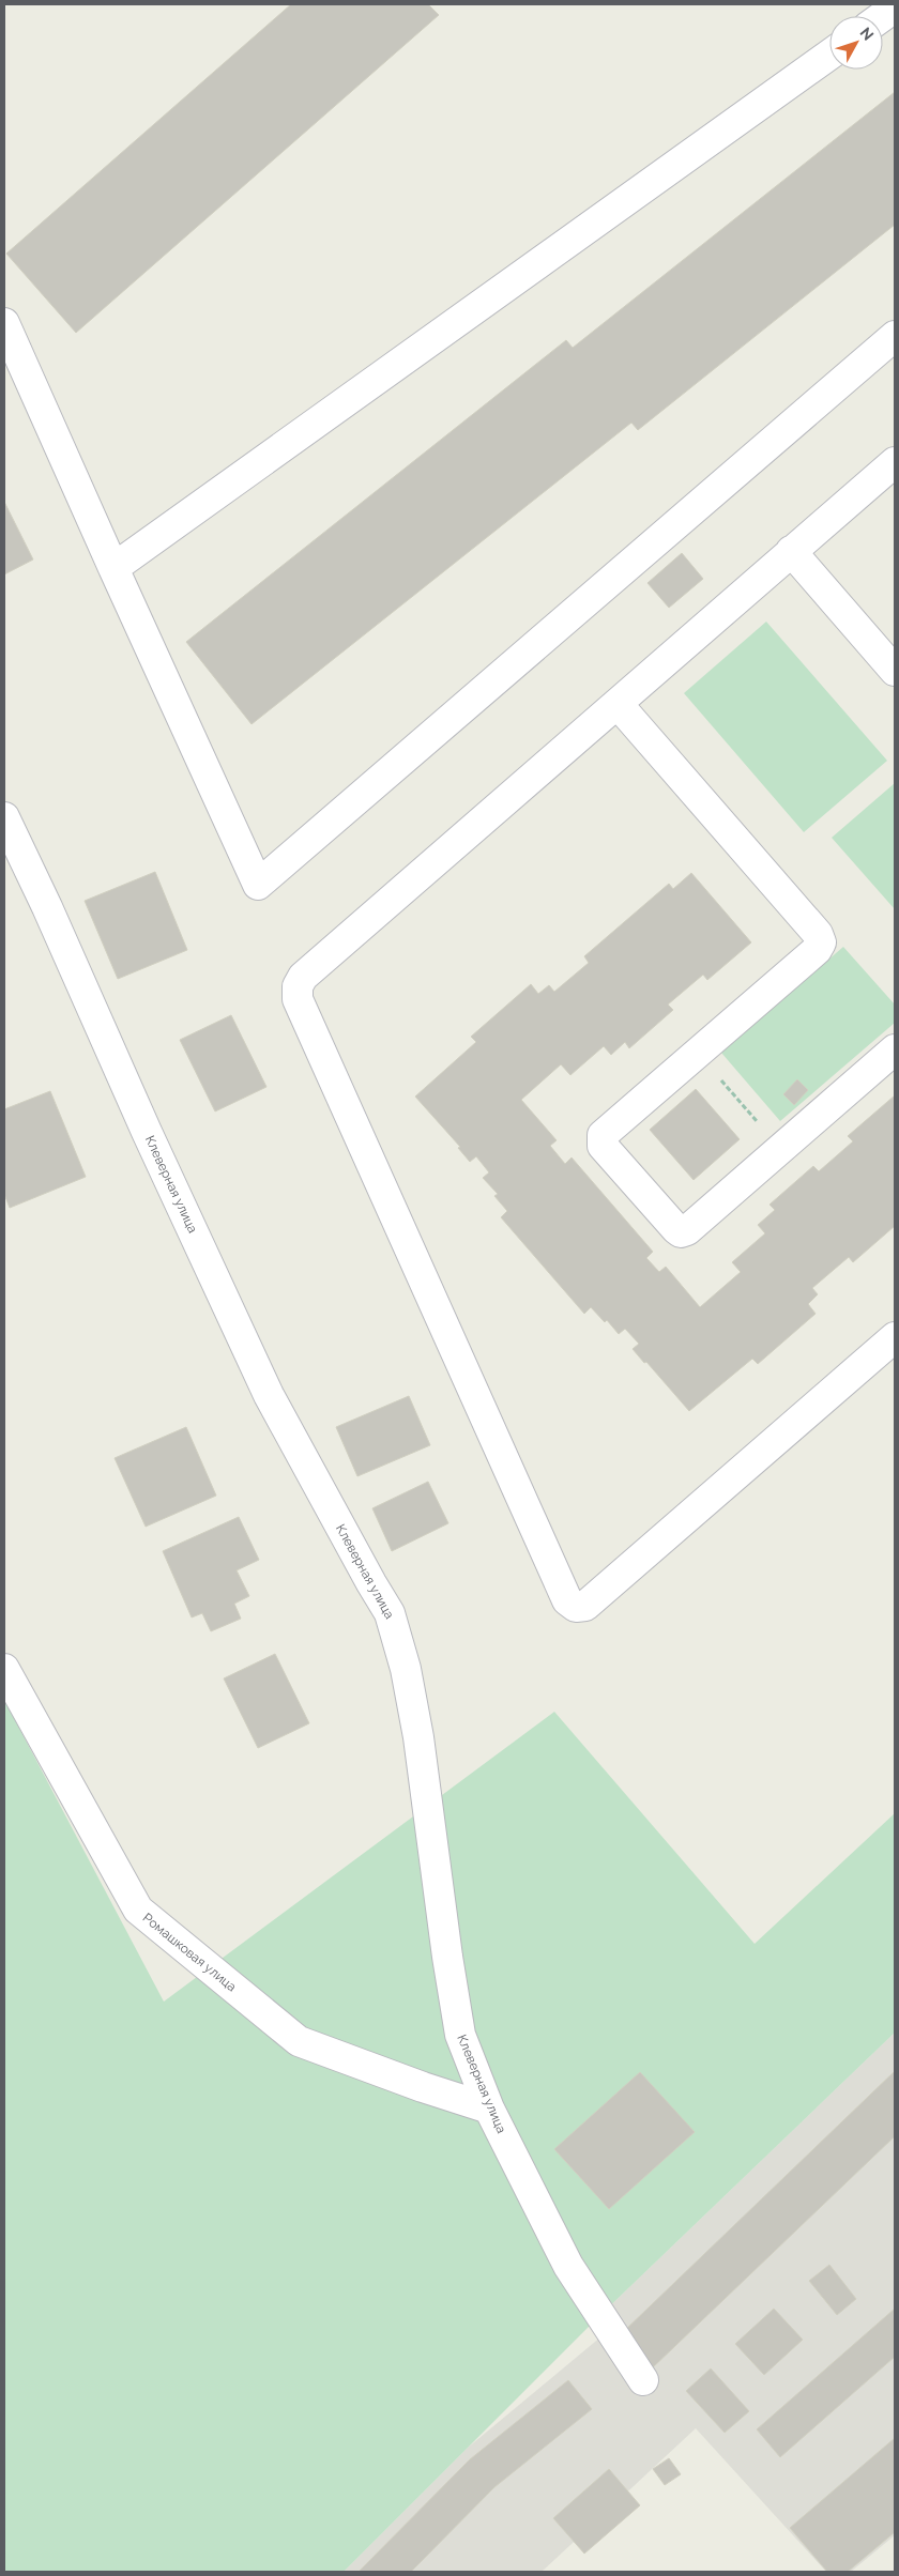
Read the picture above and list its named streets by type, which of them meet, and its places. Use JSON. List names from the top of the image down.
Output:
{
  "streets": {
    "street": ["Клеверная улица", "Ромашковая улица"]
  },
  "crossings": [
    ["Клеверная улица", "Ромашковая улица"]
  ],
  "north": "top right"
}
